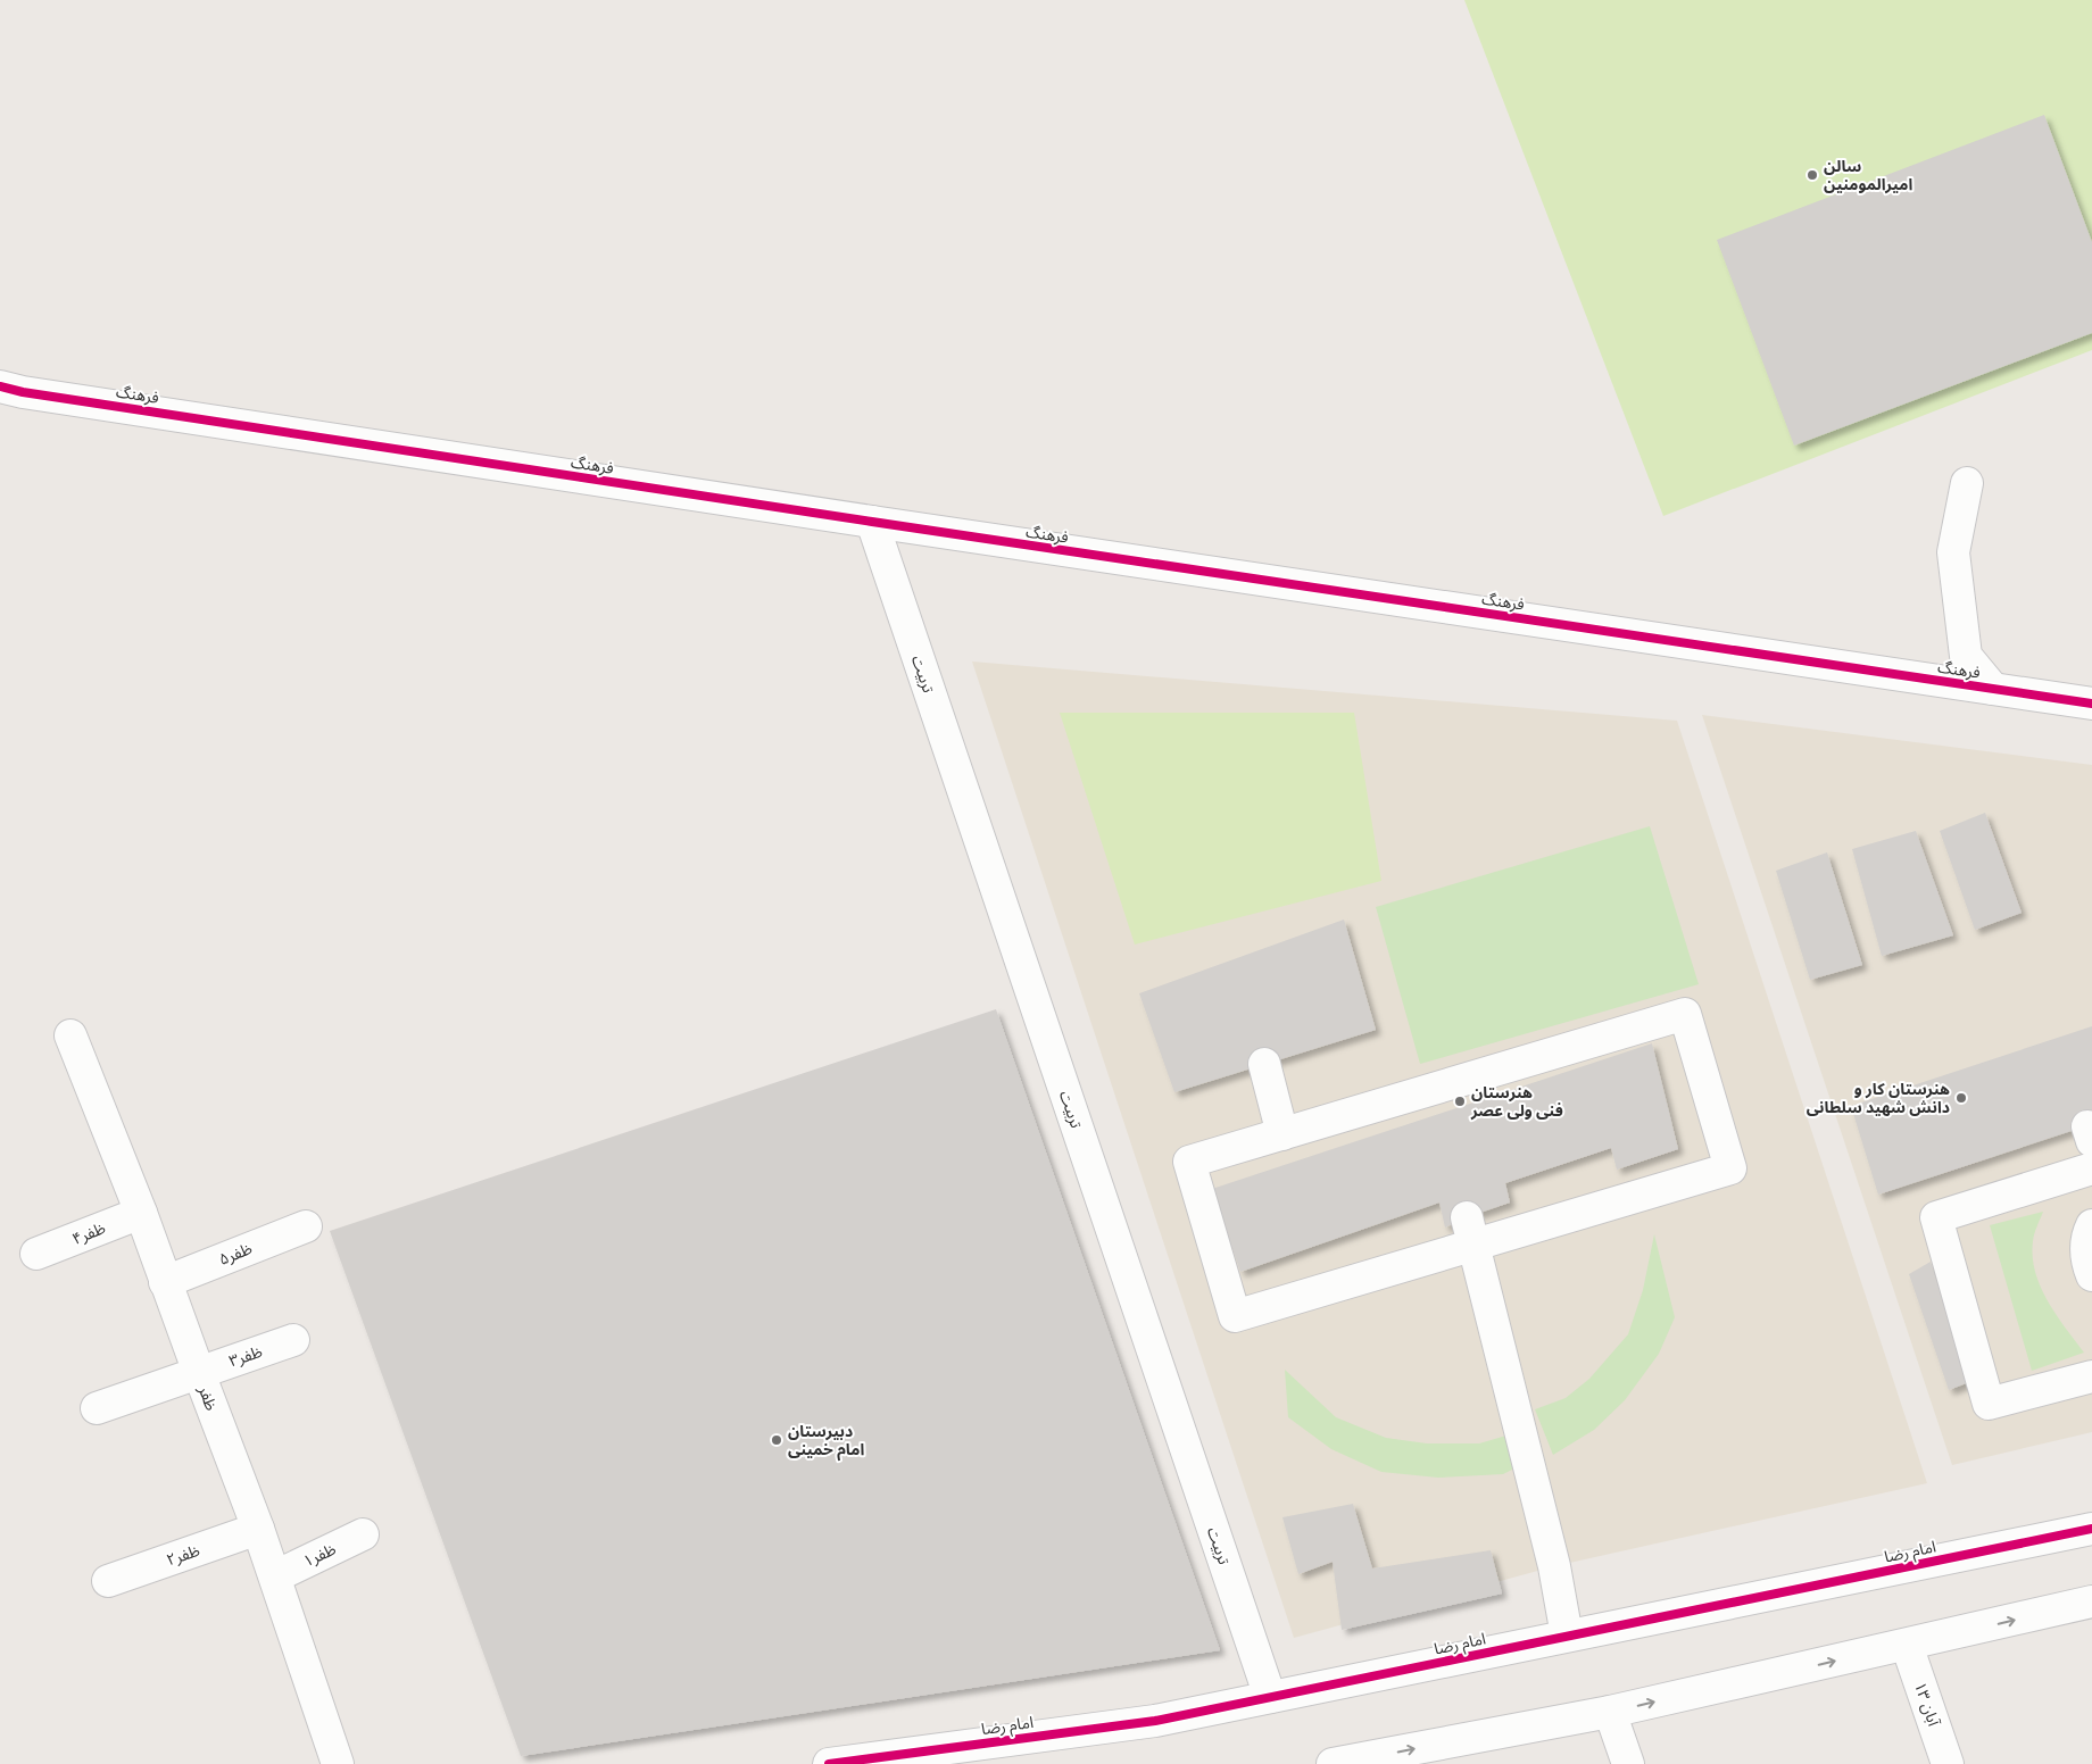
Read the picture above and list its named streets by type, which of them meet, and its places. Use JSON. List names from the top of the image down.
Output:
{
  "streets": {
    "street": [
      "فرهنگ",
      "تربیت",
      "ظفر۴",
      "ظفر۵",
      "ظفر۳",
      "ظفر",
      "امام رضا",
      "ظفر۲",
      "ظفر۱",
      "۱۳ آبان"
    ]
  },
  "crossings": [
    ["فرهنگ", "تربیت"],
    ["تربیت", "امام رضا"],
    ["ظفر۴", "ظفر"],
    ["ظفر۵", "ظفر"],
    ["ظفر۳", "ظفر"],
    ["ظفر", "ظفر۲"],
    ["ظفر", "ظفر۱"]
  ],
  "places": [
    "سالن امیرالمومنین",
    "هنرستان کار و دانش شهید سلطانی",
    "هنرستان فنی ولی عصر",
    "دبیرستان امام خمینی"
  ]
}
